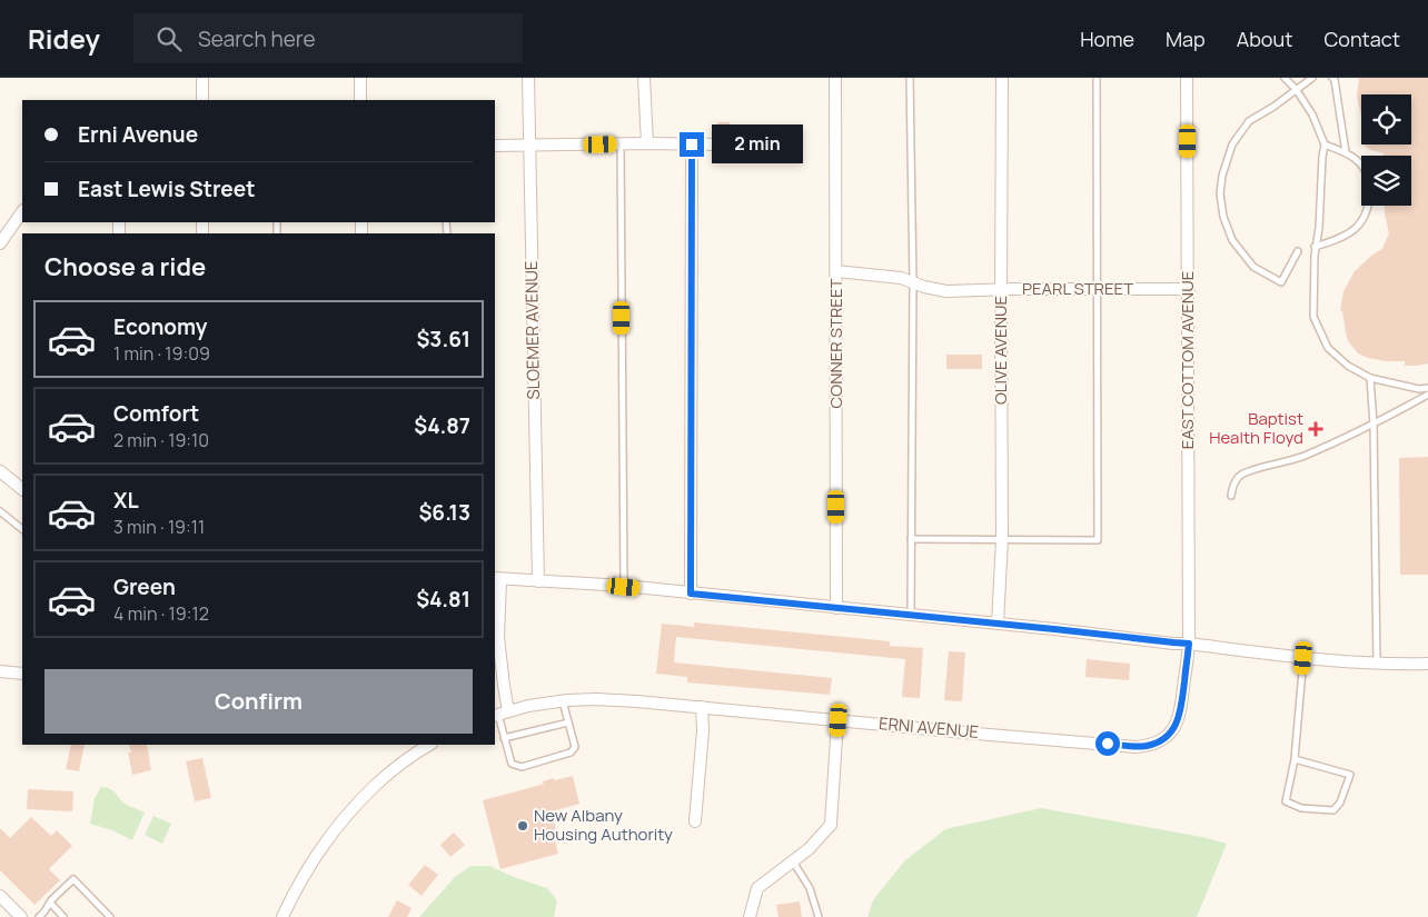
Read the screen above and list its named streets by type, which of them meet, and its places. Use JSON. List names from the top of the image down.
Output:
{
  "streets": {
    "street": [
      "PEARL STREET",
      "SLOEMER AVENUE",
      "CONNER STREET",
      "OLIVE AVENUE",
      "EAST COTTOM AVENUE",
      "ERNI AVENUE"
    ]
  },
  "crossings": [
    ["PEARL STREET", "CONNER STREET"],
    ["PEARL STREET", "OLIVE AVENUE"],
    ["PEARL STREET", "EAST COTTOM AVENUE"],
    ["EAST COTTOM AVENUE", "ERNI AVENUE"]
  ],
  "places": {
    "health": ["Baptist Health Floyd"],
    "other": ["New Albany Housing Authority"]
  },
  "page": {
    "header": "Ridey",
    "search": "Search here",
    "nav": [
      "Home",
      "Map",
      "About",
      "Contact"
    ],
    "banner": ["Erni Avenue", "East Lewis Street"],
    "bubble": "2 min",
    "heading": "Choose a ride",
    "list": [
      {
        "name": "Economy",
        "note": "1 min · 19:09",
        "value": "$3.61"
      },
      {
        "name": "Comfort",
        "note": "2 min · 19:10",
        "value": "$4.87"
      },
      {
        "name": "XL",
        "note": "3 min · 19:11",
        "value": "$6.13"
      },
      {
        "name": "Green",
        "note": "4 min · 19:12",
        "value": "$4.81"
      }
    ],
    "buttons": "Confirm"
  }
}
